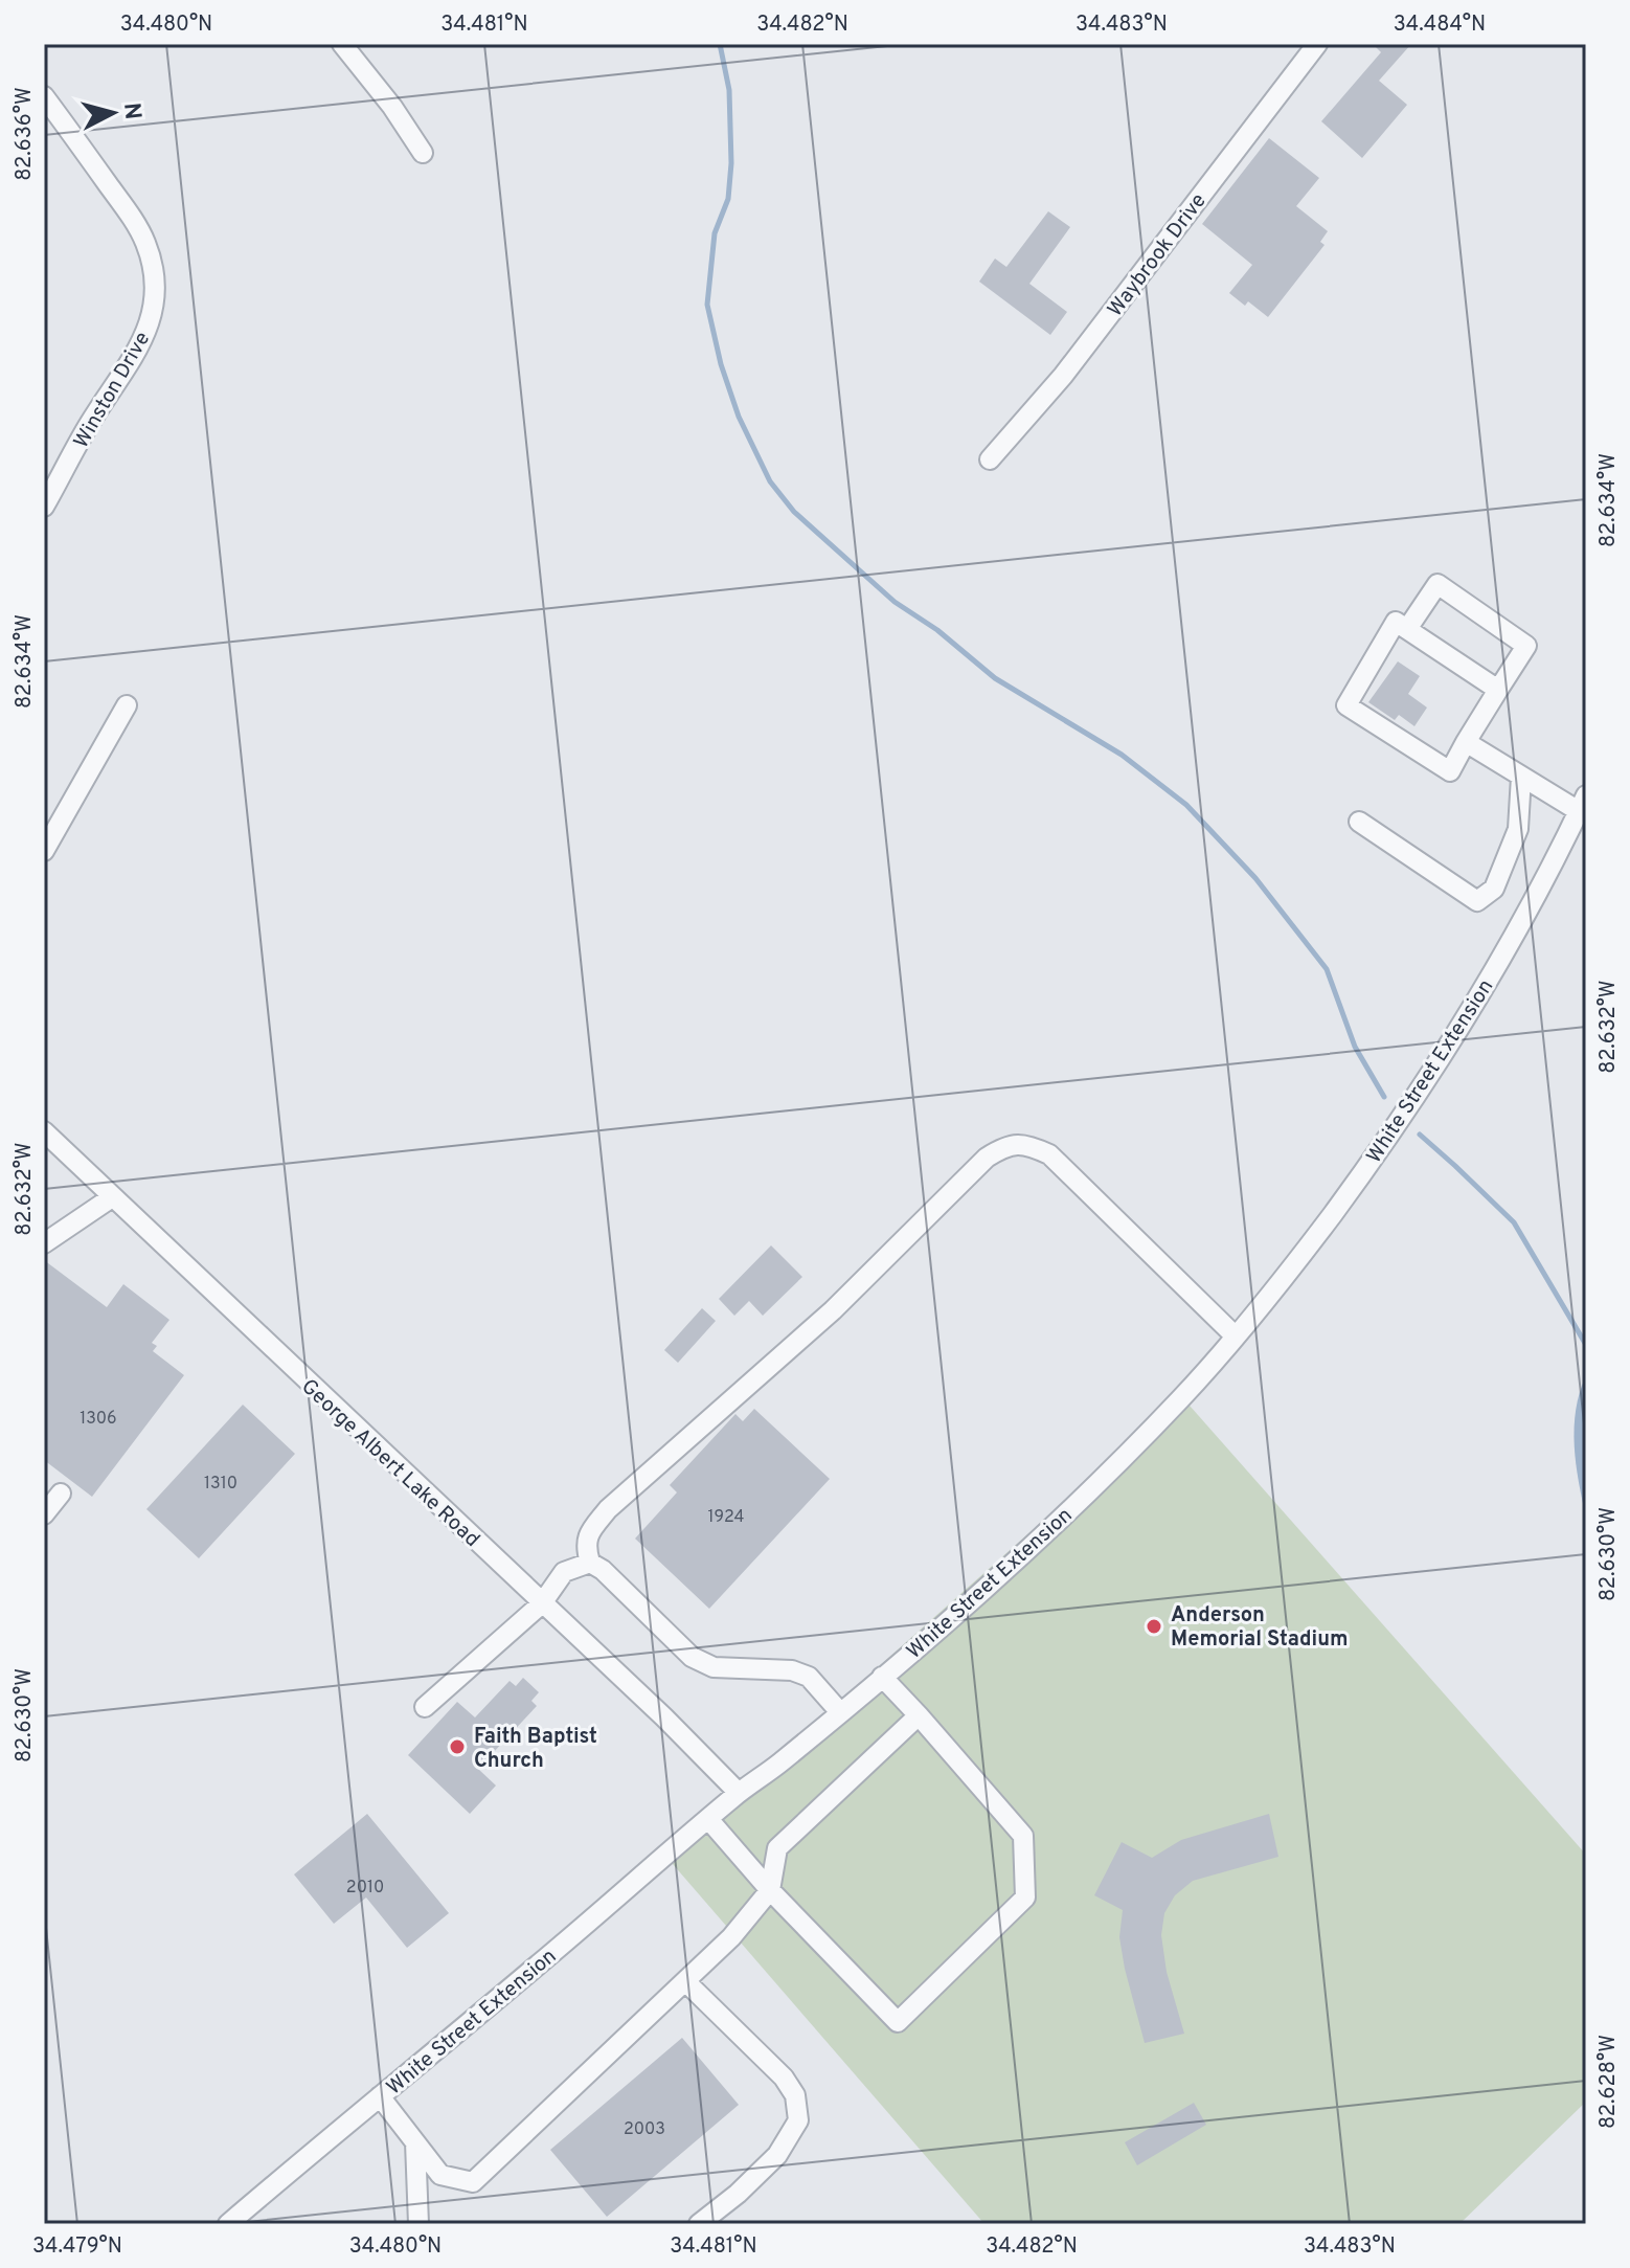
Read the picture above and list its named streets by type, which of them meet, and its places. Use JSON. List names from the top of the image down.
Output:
{
  "streets": {
    "street": [
      "Waybrook Drive",
      "Winston Drive",
      "White Street Extension",
      "George Albert Lake Road"
    ]
  },
  "crossings": [
    ["White Street Extension", "George Albert Lake Road"]
  ],
  "places": ["Anderson Memorial Stadium", "Faith Baptist Church"],
  "house_numbers": [
    "1306",
    "1310",
    "1924",
    "2010",
    "2003"
  ],
  "north": "right",
  "coordinates": [
    "34.480°N",
    "34.481°N",
    "34.482°N",
    "34.483°N",
    "34.484°N",
    "82.636°W",
    "82.634°W",
    "82.632°W",
    "82.630°W",
    "82.628°W",
    "34.479°N"
  ]
}
